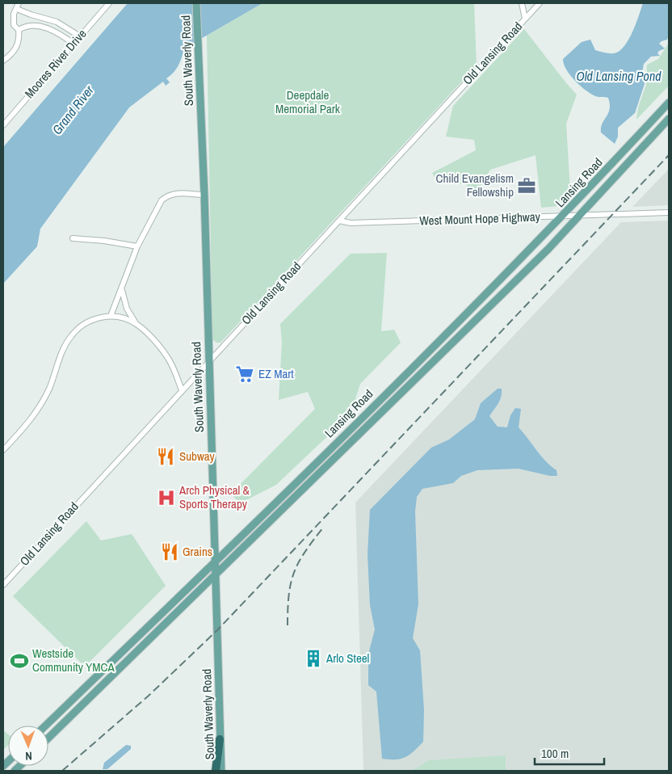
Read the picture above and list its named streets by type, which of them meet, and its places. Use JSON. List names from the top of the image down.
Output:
{
  "streets": {
    "main road": ["South Waverly Road", "Lansing Road"],
    "street": ["Old Lansing Road", "Moores River Drive", "West Mount Hope Highway"]
  },
  "crossings": [
    ["Old Lansing Road", "South Waverly Road"],
    ["Old Lansing Road", "West Mount Hope Highway"],
    ["South Waverly Road", "Lansing Road"],
    ["Lansing Road", "West Mount Hope Highway"]
  ],
  "water": ["Old Lansing Pond", "Grand River"],
  "parks": ["Deepdale Memorial Park"],
  "places": {
    "office": ["Child Evangelism Fellowship"],
    "supermarket": ["EZ Mart"],
    "restaurant": ["Subway", "Grains"],
    "hospital": ["Arch Physical & Sports Therapy"],
    "building": ["Arlo Steel"],
    "sports": ["Westside Community YMCA"]
  },
  "scale_bar": "100 m",
  "north": "bottom"
}
